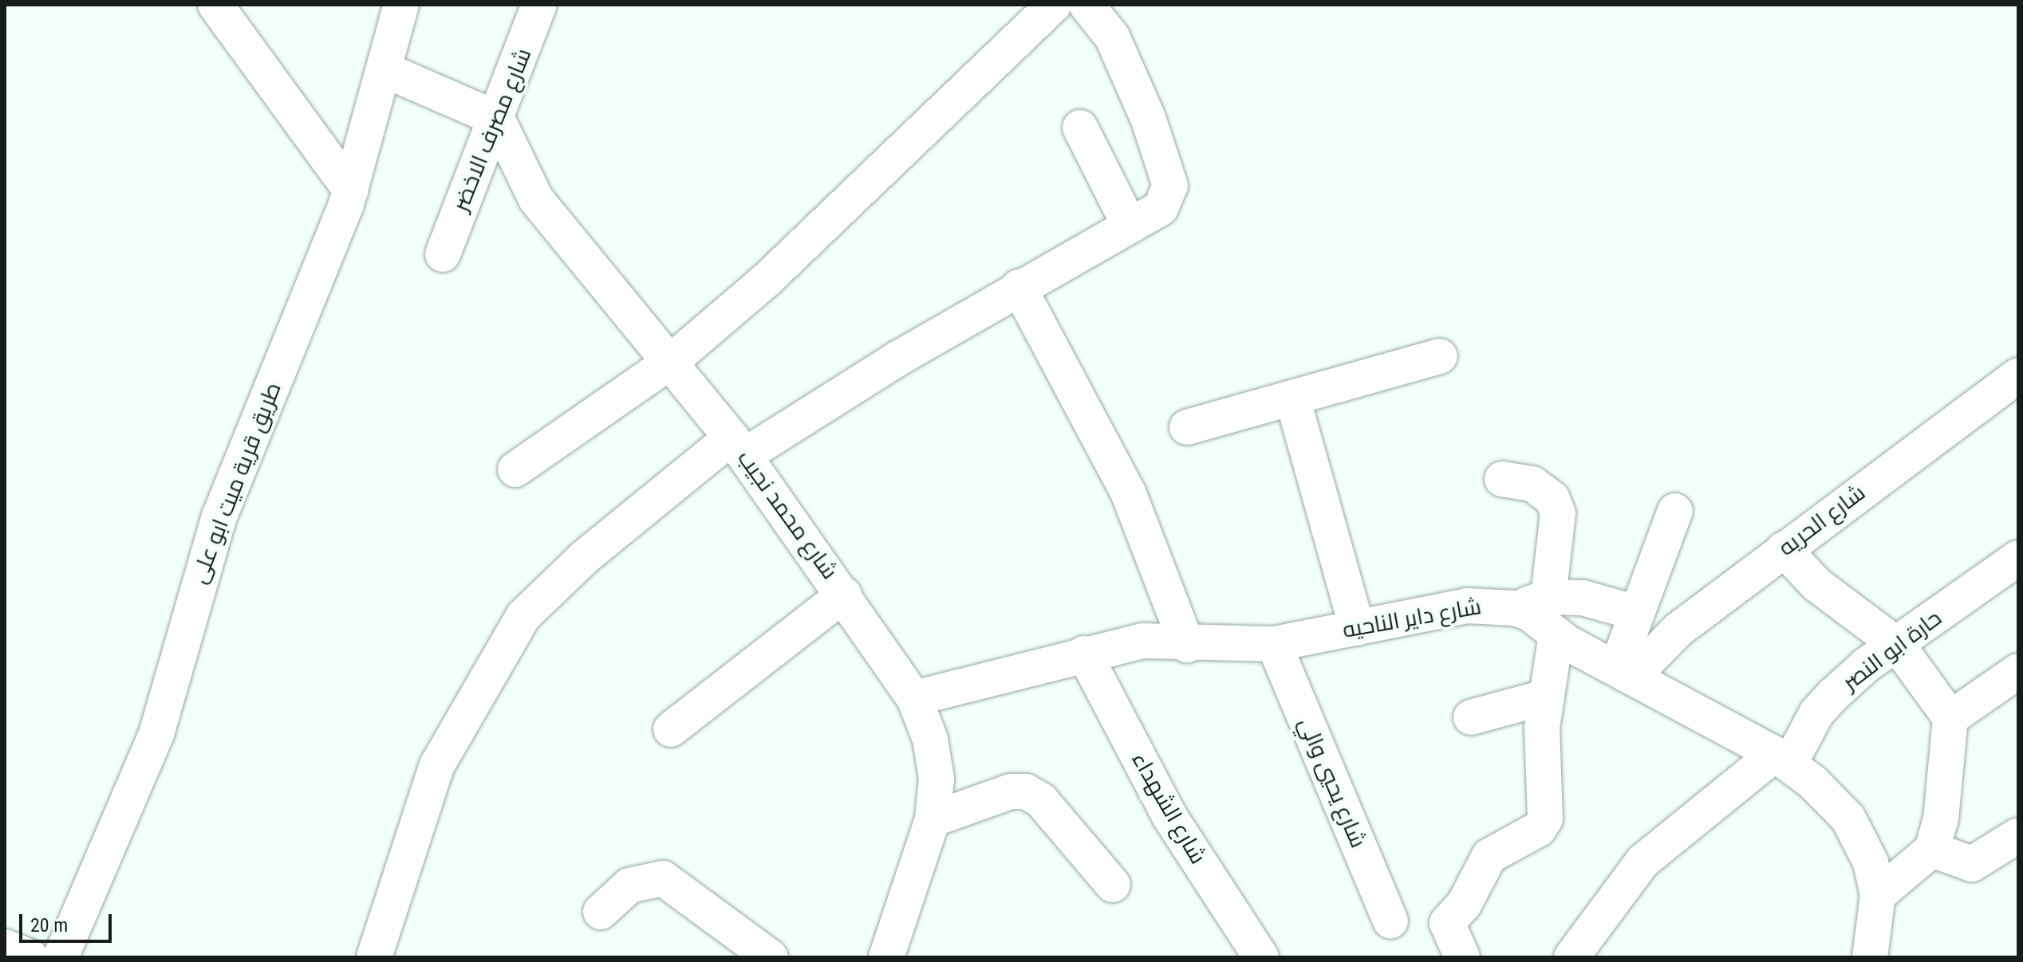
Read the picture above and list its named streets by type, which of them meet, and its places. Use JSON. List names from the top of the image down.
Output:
{
  "streets": {
    "street": [
      "شارع مصرف الاخضر",
      "طريق قرية ميت ابو على",
      "شارع محمد نجيب",
      "شارع الحريه",
      "شارع داير الناحيه",
      "حارة ابو النصر",
      "شارع يحيي والي",
      "شارع الشهداء"
    ]
  },
  "crossings": [
    ["شارع مصرف الاخضر", "شارع محمد نجيب"],
    ["شارع محمد نجيب", "شارع داير الناحيه"],
    ["شارع الحريه", "شارع داير الناحيه"],
    ["شارع داير الناحيه", "حارة ابو النصر"],
    ["شارع داير الناحيه", "شارع يحيي والي"],
    ["شارع داير الناحيه", "شارع الشهداء"]
  ],
  "scale_bar": "20 m"
}
